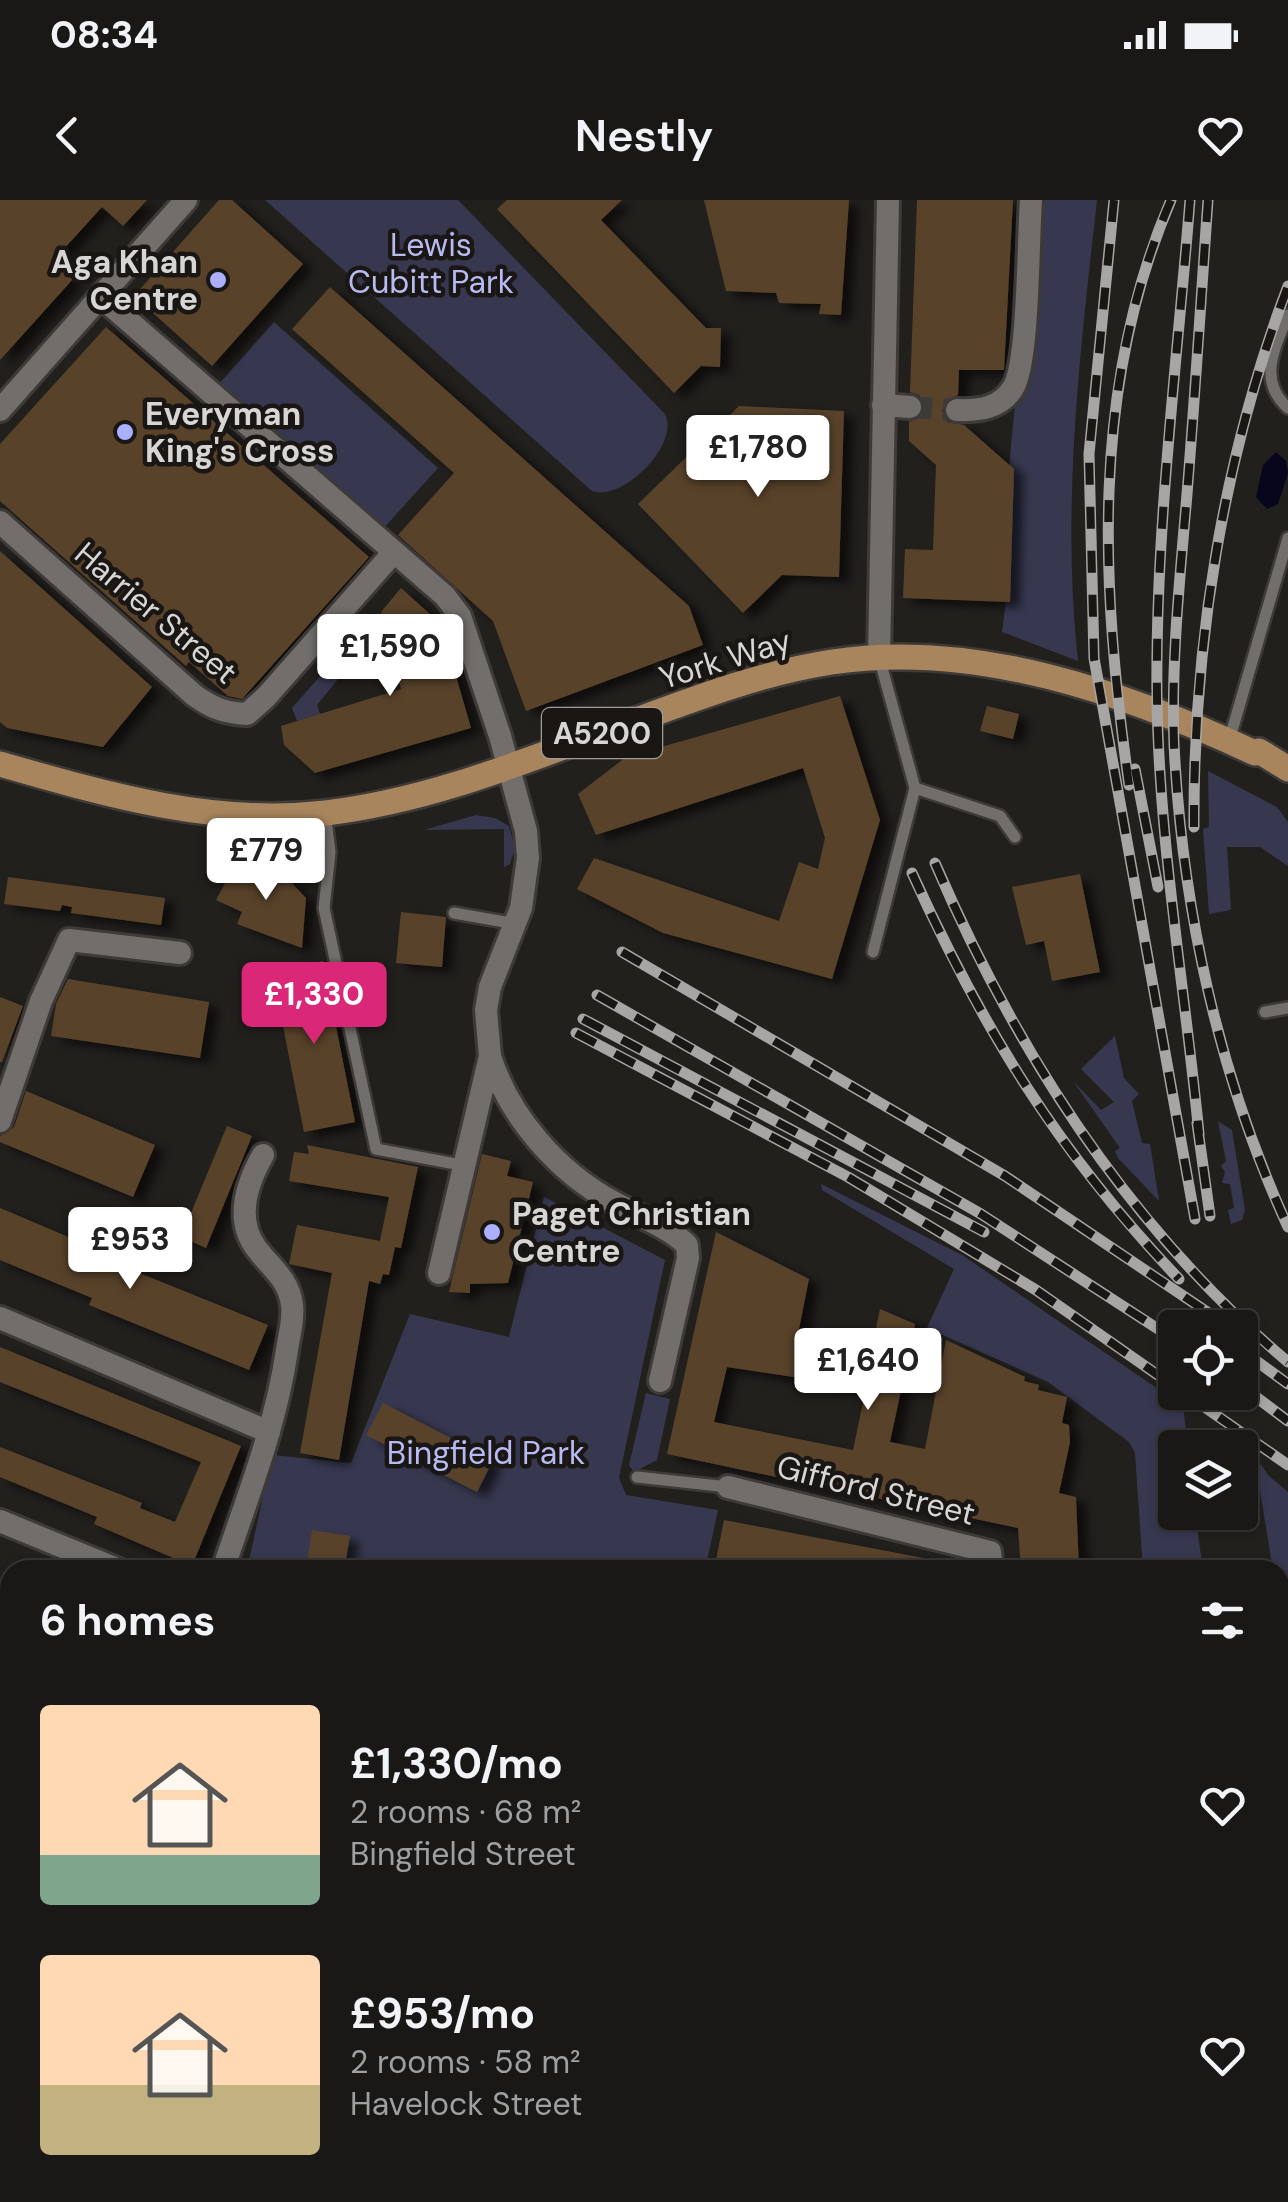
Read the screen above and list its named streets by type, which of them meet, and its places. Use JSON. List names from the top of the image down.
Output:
{
  "streets": {
    "main road": ["York Way", "A5200"],
    "street": ["Harrier Street", "Gifford Street"]
  },
  "parks": ["Lewis Cubitt Park", "Bingfield Park"],
  "places": ["Aga Khan Centre", "Everyman King's Cross", "Paget Christian Centre"],
  "page": {
    "status": "08:34",
    "header": "Nestly",
    "price": [
      "£1,780",
      "£1,590",
      "£779",
      "£1,330",
      "£953",
      "£1,640"
    ],
    "heading": "6 homes",
    "list": [
      {
        "name": "£1,330/mo",
        "note": "2 rooms · 68 m² · Bingfield Street"
      },
      {
        "name": "£953/mo",
        "note": "2 rooms · 58 m² · Havelock Street"
      }
    ]
  }
}
